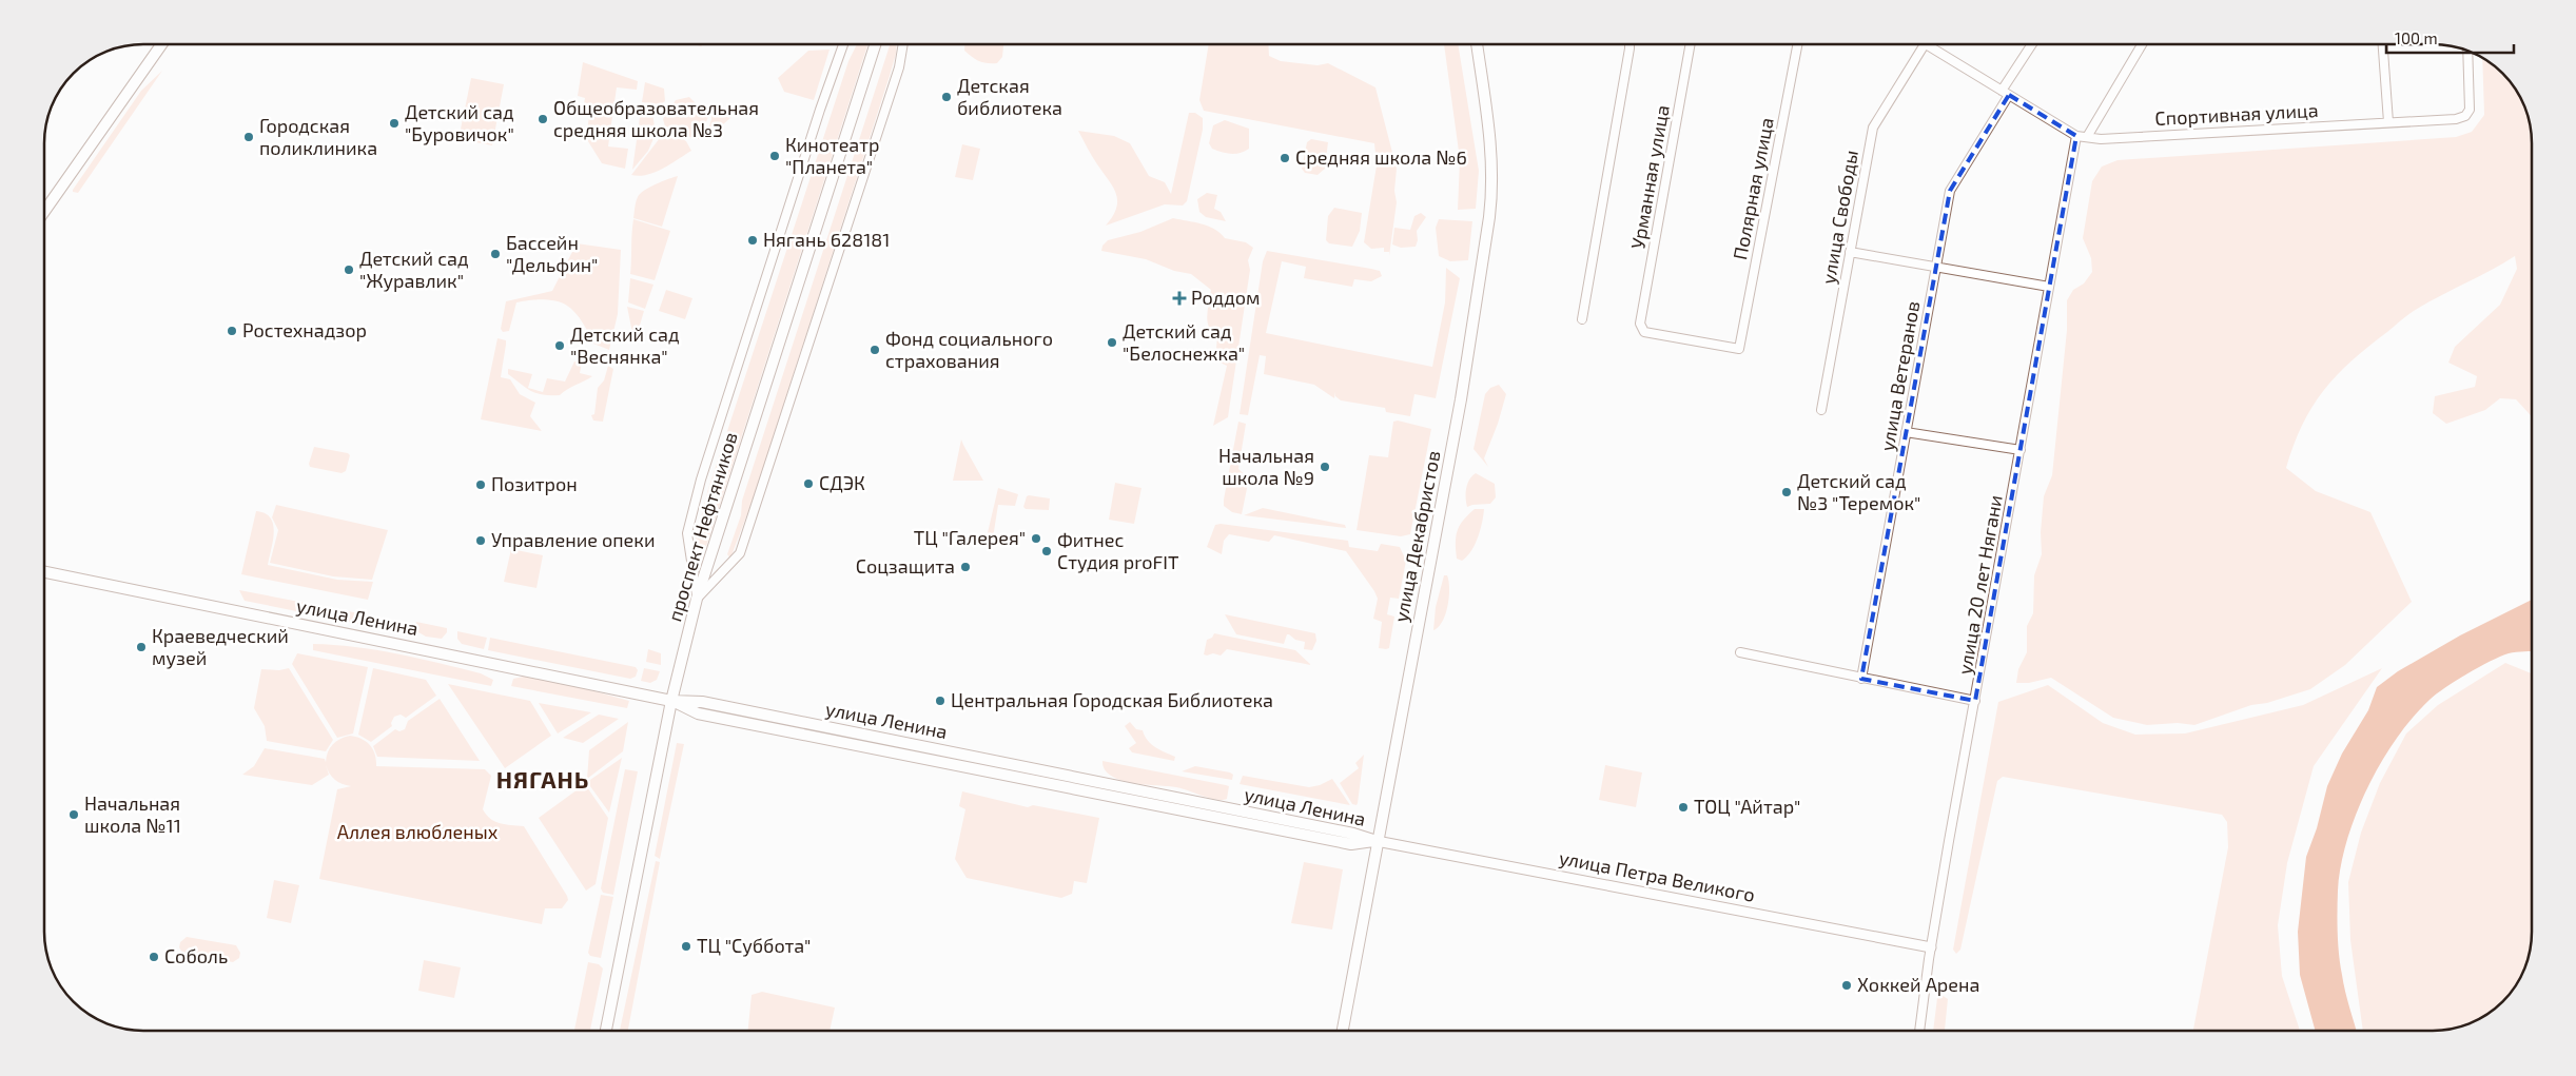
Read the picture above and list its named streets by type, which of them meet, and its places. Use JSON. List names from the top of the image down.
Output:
{
  "streets": {
    "main road": ["проспект Нефтяников", "улица Декабристов", "улица Ленина"],
    "street": [
      "Спортивная улица",
      "Урманная улица",
      "Полярная улица",
      "улица Свободы",
      "улица Ветеранов",
      "улица 20 лет Нягани",
      "улица Петра Великого"
    ]
  },
  "crossings": [
    ["Спортивная улица", "улица Ветеранов"],
    ["Спортивная улица", "улица 20 лет Нягани"],
    ["Урманная улица", "Полярная улица"],
    ["проспект Нефтяников", "улица Ленина"],
    ["улица Декабристов", "улица Ленина"],
    ["улица Декабристов", "улица Петра Великого"],
    ["улица 20 лет Нягани", "улица Петра Великого"],
    ["улица Ленина", "улица Петра Великого"]
  ],
  "districts": ["НЯГАНЬ"],
  "parks": ["Аллея влюбленых"],
  "places": {
    "other": [
      "Детская библиотека",
      "Общеобразовательная средняя школа №3",
      "Детский сад \"Буровичок\"",
      "Городская поликлиника",
      "Кинотеатр \"Планета\"",
      "Средняя школа №6",
      "Нягань 628181",
      "Бассейн \"Дельфин\"",
      "Детский сад \"Журавлик\"",
      "Ростехнадзор",
      "Детский сад \"Белоснежка\"",
      "Детский сад \"Веснянка\"",
      "Фонд социального страхования",
      "Начальная школа №9",
      "СДЭК",
      "Позитрон",
      "Детский сад №3 \"Теремок\"",
      "ТЦ \"Галерея\"",
      "Управление опеки",
      "Фитнес Студия proFIT",
      "Соцзащита",
      "Краеведческий музей",
      "Центральная Городская Библиотека",
      "ТОЦ \"Айтар\"",
      "Начальная школа №11",
      "ТЦ \"Суббота\"",
      "Соболь",
      "Хоккей Арена"
    ],
    "health": ["Роддом"]
  },
  "scale_bar": "100 m"
}
